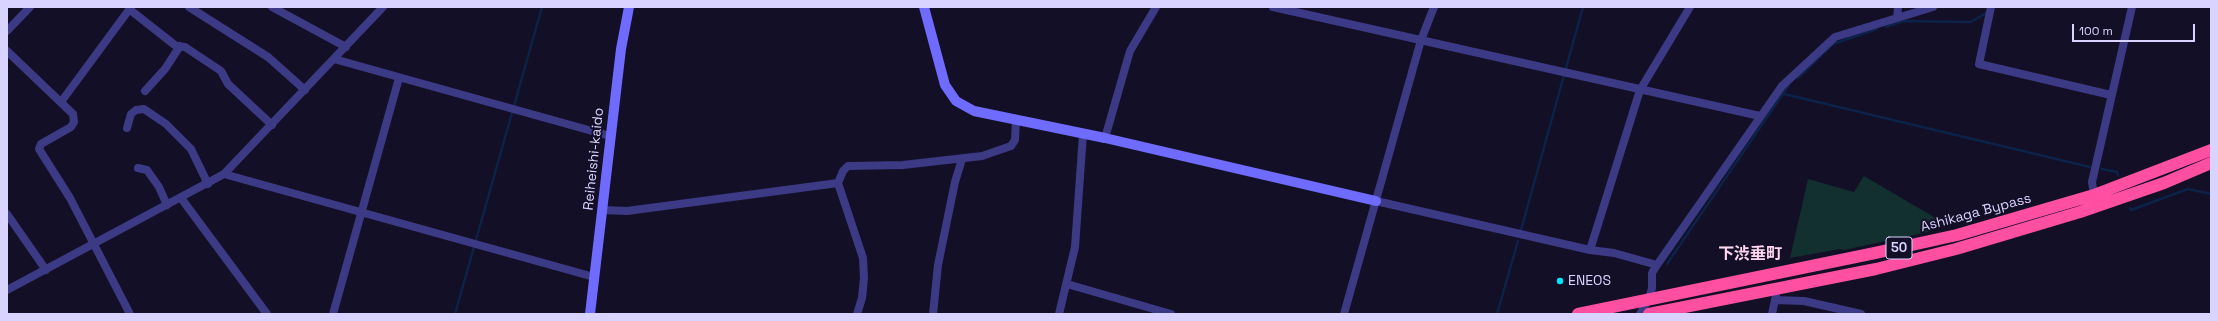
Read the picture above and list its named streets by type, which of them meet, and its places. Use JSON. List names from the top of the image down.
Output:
{
  "streets": {
    "highway": ["Ashikaga Bypass", "50"],
    "street": ["Reiheishi-kaido"]
  },
  "districts": ["下渋垂町"],
  "places": ["ENEOS"],
  "scale_bar": "100 m"
}
